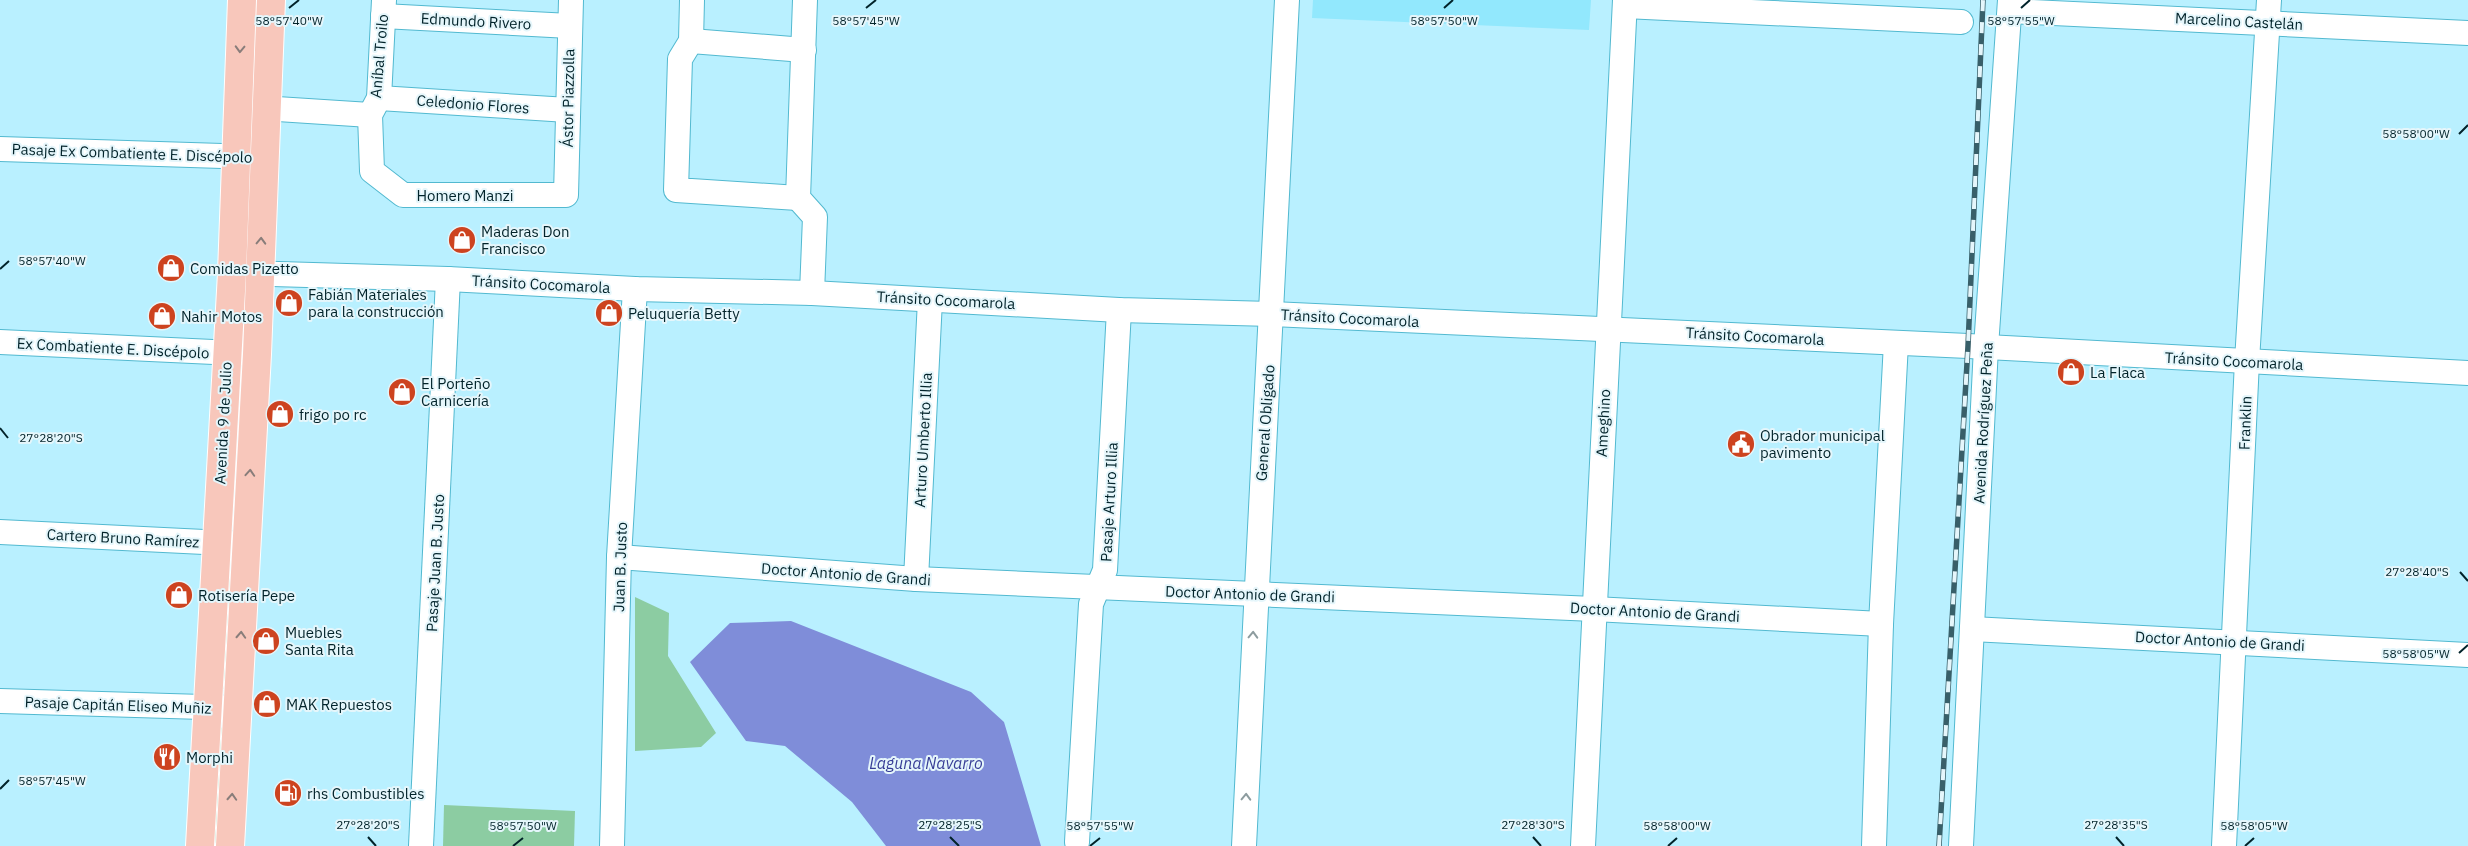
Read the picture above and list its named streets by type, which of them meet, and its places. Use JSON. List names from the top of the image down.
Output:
{
  "streets": {
    "main road": ["Avenida 9 de Julio"],
    "street": [
      "Edmundo Rivero",
      "Marcelino Castelán",
      "Aníbal Troilo",
      "Ástor Piazzolla",
      "Celedonio Flores",
      "Pasaje Ex Combatiente E. Discépolo",
      "Homero Manzi",
      "Tránsito Cocomarola",
      "Ex Combatiente E. Discépolo",
      "General Obligado",
      "Ameghino",
      "Avenida Rodríguez Peña",
      "Franklin",
      "Arturo Umberto Illia",
      "Pasaje Arturo Illia",
      "Cartero Bruno Ramírez",
      "Pasaje Juan B. Justo",
      "Juan B. Justo",
      "Doctor Antonio de Grandi",
      "Pasaje Capitán Eliseo Muñiz"
    ]
  },
  "crossings": [
    ["Edmundo Rivero", "Aníbal Troilo"],
    ["Edmundo Rivero", "Ástor Piazzolla"],
    ["Marcelino Castelán", "Avenida Rodríguez Peña"],
    ["Marcelino Castelán", "Franklin"],
    ["Aníbal Troilo", "Celedonio Flores"],
    ["Aníbal Troilo", "Homero Manzi"],
    ["Ástor Piazzolla", "Celedonio Flores"],
    ["Ástor Piazzolla", "Homero Manzi"],
    ["Celedonio Flores", "Avenida 9 de Julio"],
    ["Pasaje Ex Combatiente E. Discépolo", "Avenida 9 de Julio"],
    ["Tránsito Cocomarola", "Avenida 9 de Julio"],
    ["Tránsito Cocomarola", "General Obligado"],
    ["Tránsito Cocomarola", "Ameghino"],
    ["Tránsito Cocomarola", "Avenida Rodríguez Peña"],
    ["Tránsito Cocomarola", "Franklin"],
    ["Tránsito Cocomarola", "Arturo Umberto Illia"],
    ["Tránsito Cocomarola", "Pasaje Arturo Illia"],
    ["Tránsito Cocomarola", "Pasaje Juan B. Justo"],
    ["Tránsito Cocomarola", "Juan B. Justo"],
    ["Ex Combatiente E. Discépolo", "Avenida 9 de Julio"],
    ["Avenida 9 de Julio", "Cartero Bruno Ramírez"],
    ["Avenida 9 de Julio", "Pasaje Capitán Eliseo Muñiz"],
    ["General Obligado", "Doctor Antonio de Grandi"],
    ["Ameghino", "Doctor Antonio de Grandi"],
    ["Avenida Rodríguez Peña", "Doctor Antonio de Grandi"],
    ["Franklin", "Doctor Antonio de Grandi"],
    ["Arturo Umberto Illia", "Doctor Antonio de Grandi"],
    ["Pasaje Arturo Illia", "Doctor Antonio de Grandi"],
    ["Juan B. Justo", "Doctor Antonio de Grandi"]
  ],
  "water": ["Laguna Navarro"],
  "places": {
    "shop": [
      "Maderas Don Francisco",
      "Comidas Pizetto",
      "Fabián Materiales para la construcción",
      "Peluquería Betty",
      "Nahir Motos",
      "La Flaca",
      "El Porteño Carnicería",
      "frigo po rc",
      "Rotisería Pepe",
      "Muebles Santa Rita",
      "MAK Repuestos"
    ],
    "public building": ["Obrador municipal pavimento"],
    "restaurant": ["Morphi"],
    "fuel station": ["rhs Combustibles"]
  },
  "coordinates": [
    "58°57'40\"W",
    "58°57'45\"W",
    "58°57'50\"W",
    "58°57'55\"W",
    "58°58'00\"W",
    "27°28'20\"S",
    "27°28'40\"S",
    "58°58'05\"W",
    "27°28'25\"S",
    "27°28'30\"S",
    "27°28'35\"S"
  ]
}
